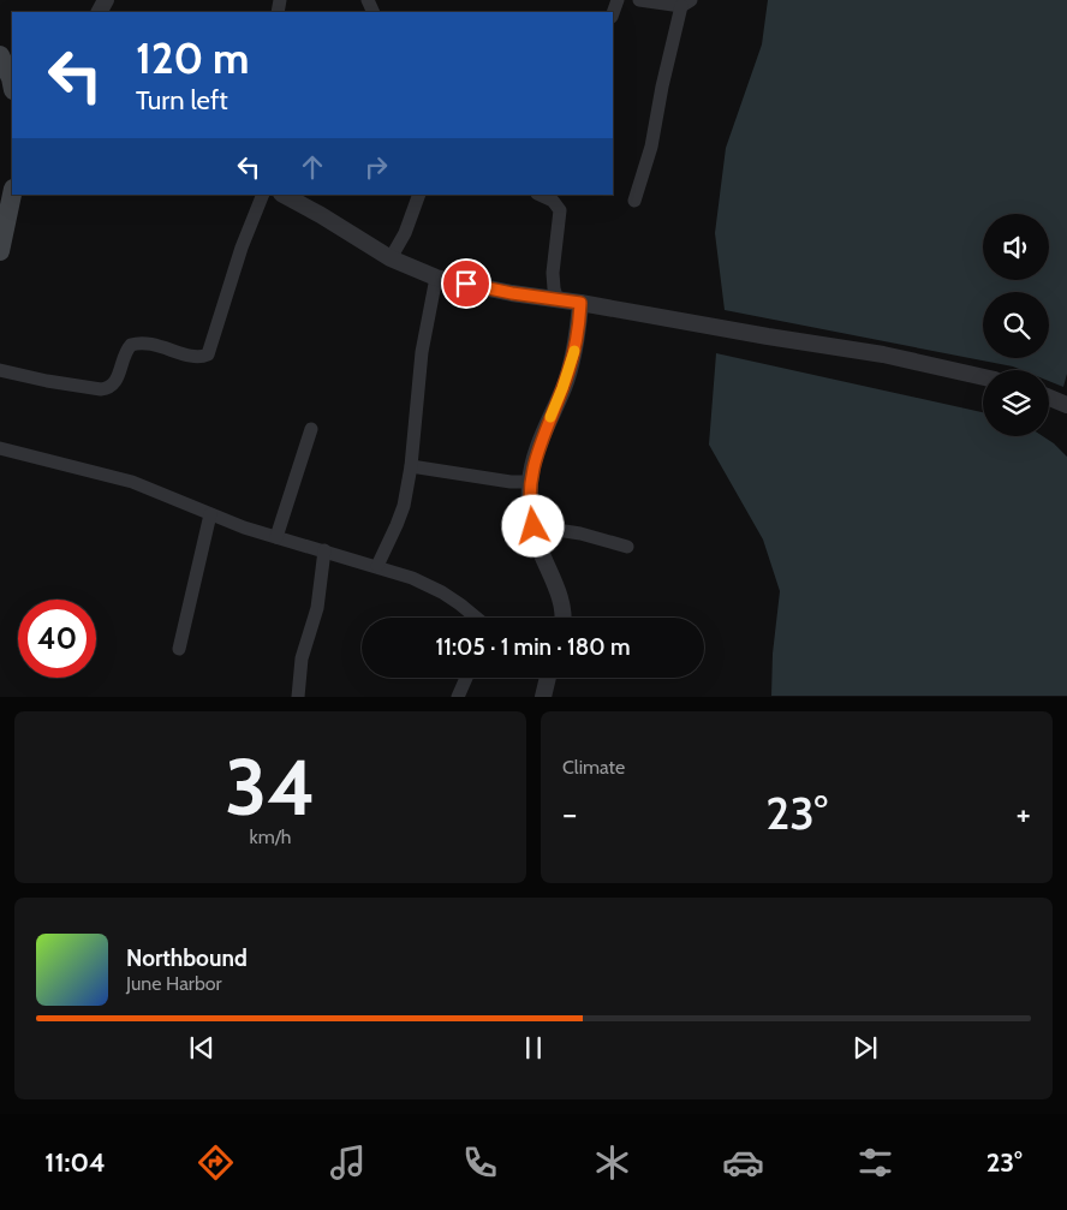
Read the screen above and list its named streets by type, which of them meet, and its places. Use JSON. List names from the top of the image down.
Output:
{
  "page": {
    "turn": ["120 m", "Turn left"],
    "limit": "40",
    "trip": "11:05 · 1 min · 180 m",
    "tile": [
      ["34", "km/h"],
      "Climate"
    ],
    "heat": ["−", "23°", "+"],
    "song": ["Northbound", "June Harbor"],
    "tabs": ["11:04", "23°"]
  }
}
